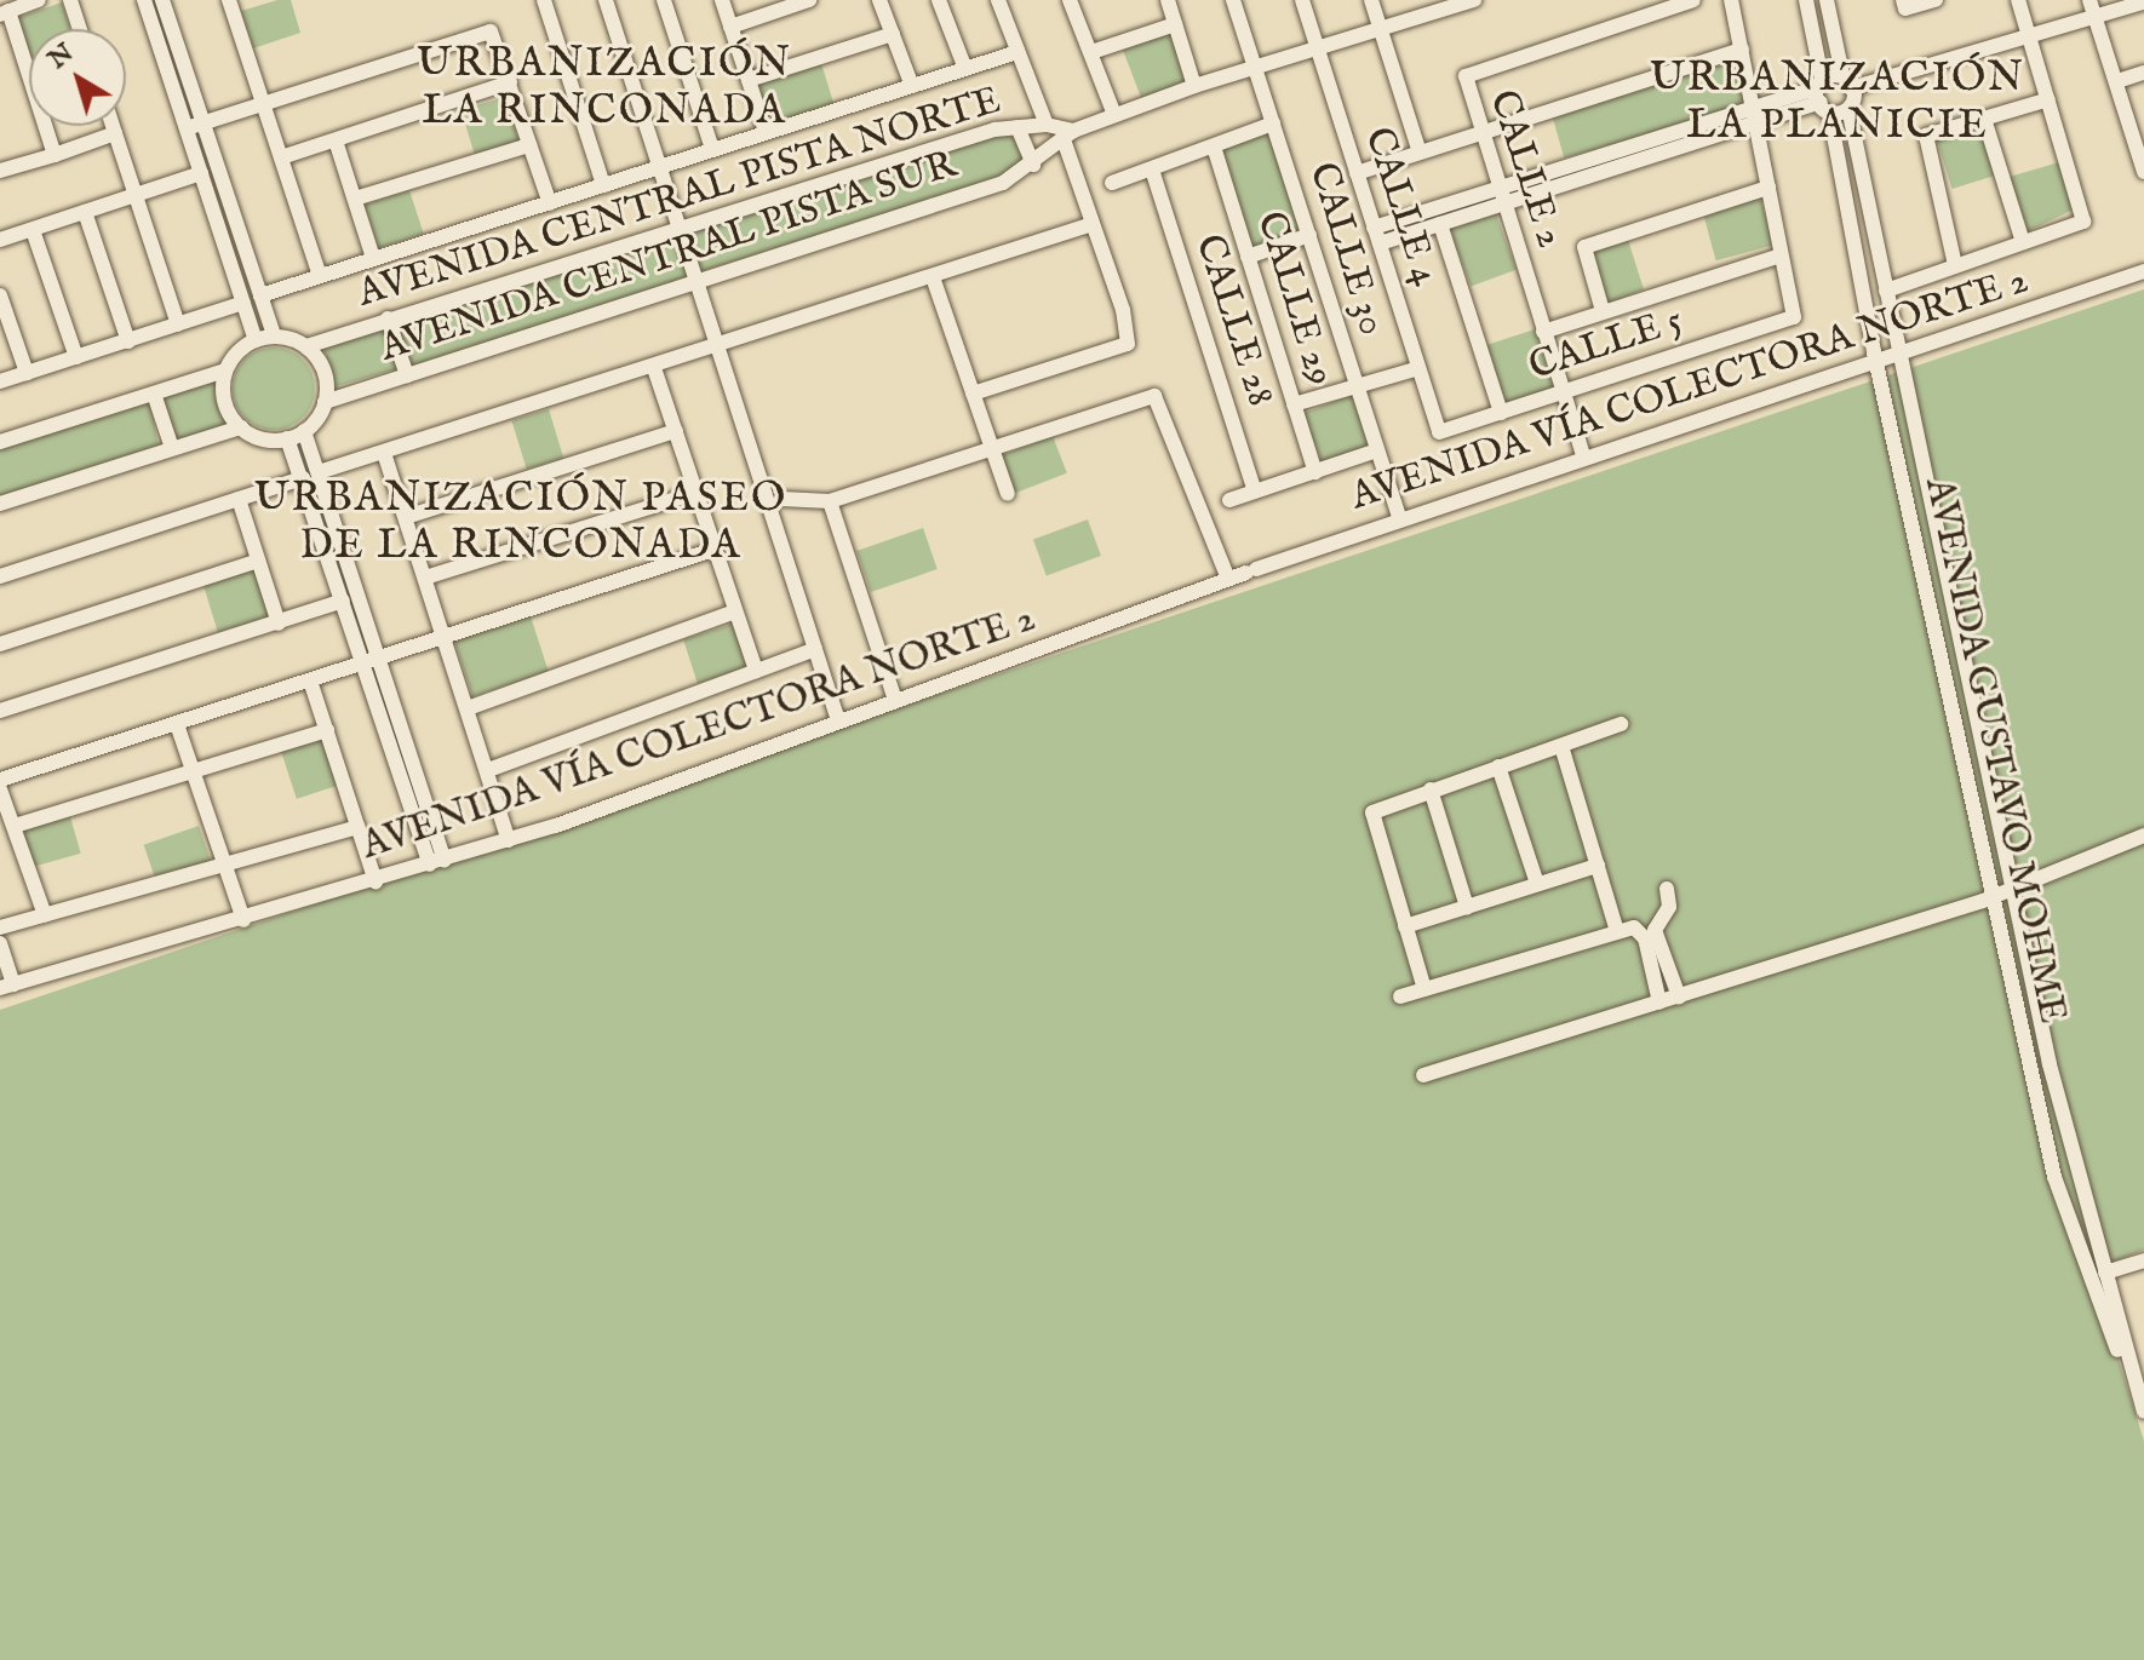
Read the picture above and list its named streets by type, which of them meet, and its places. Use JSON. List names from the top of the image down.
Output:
{
  "streets": {
    "street": [
      "CALLE 2",
      "AVENIDA CENTRAL PISTA NORTE",
      "CALLE 4",
      "CALLE 30",
      "AVENIDA CENTRAL PISTA SUR",
      "CALLE 29",
      "CALLE 28",
      "CALLE 5",
      "AVENIDA VÍA COLECTORA NORTE 2",
      "AVENIDA GUSTAVO MOHME"
    ]
  },
  "crossings": [
    ["CALLE 2", "CALLE 5"],
    ["CALLE 2", "AVENIDA VÍA COLECTORA NORTE 2"],
    ["AVENIDA CENTRAL PISTA NORTE", "AVENIDA CENTRAL PISTA SUR"],
    ["CALLE 4", "CALLE 5"],
    ["CALLE 30", "AVENIDA VÍA COLECTORA NORTE 2"],
    ["AVENIDA VÍA COLECTORA NORTE 2", "AVENIDA GUSTAVO MOHME"]
  ],
  "districts": ["URBANIZACIÓN LA RINCONADA", "URBANIZACIÓN LA PLANICIE", "URBANIZACIÓN PASEO DE LA RINCONADA"],
  "north": "top left"
}
